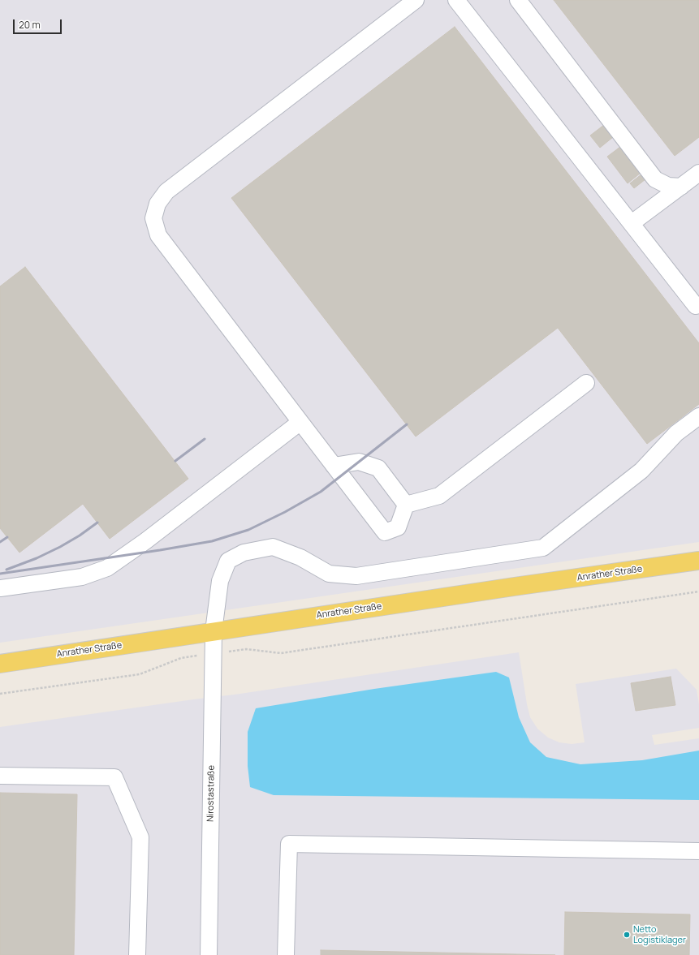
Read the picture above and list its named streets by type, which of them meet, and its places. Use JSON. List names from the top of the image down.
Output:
{
  "streets": {
    "main road": ["Anrather Straße"],
    "street": ["Nirostastraße"]
  },
  "crossings": [
    ["Anrather Straße", "Nirostastraße"]
  ],
  "places": ["Netto Logistiklager"],
  "scale_bar": "20 m"
}
